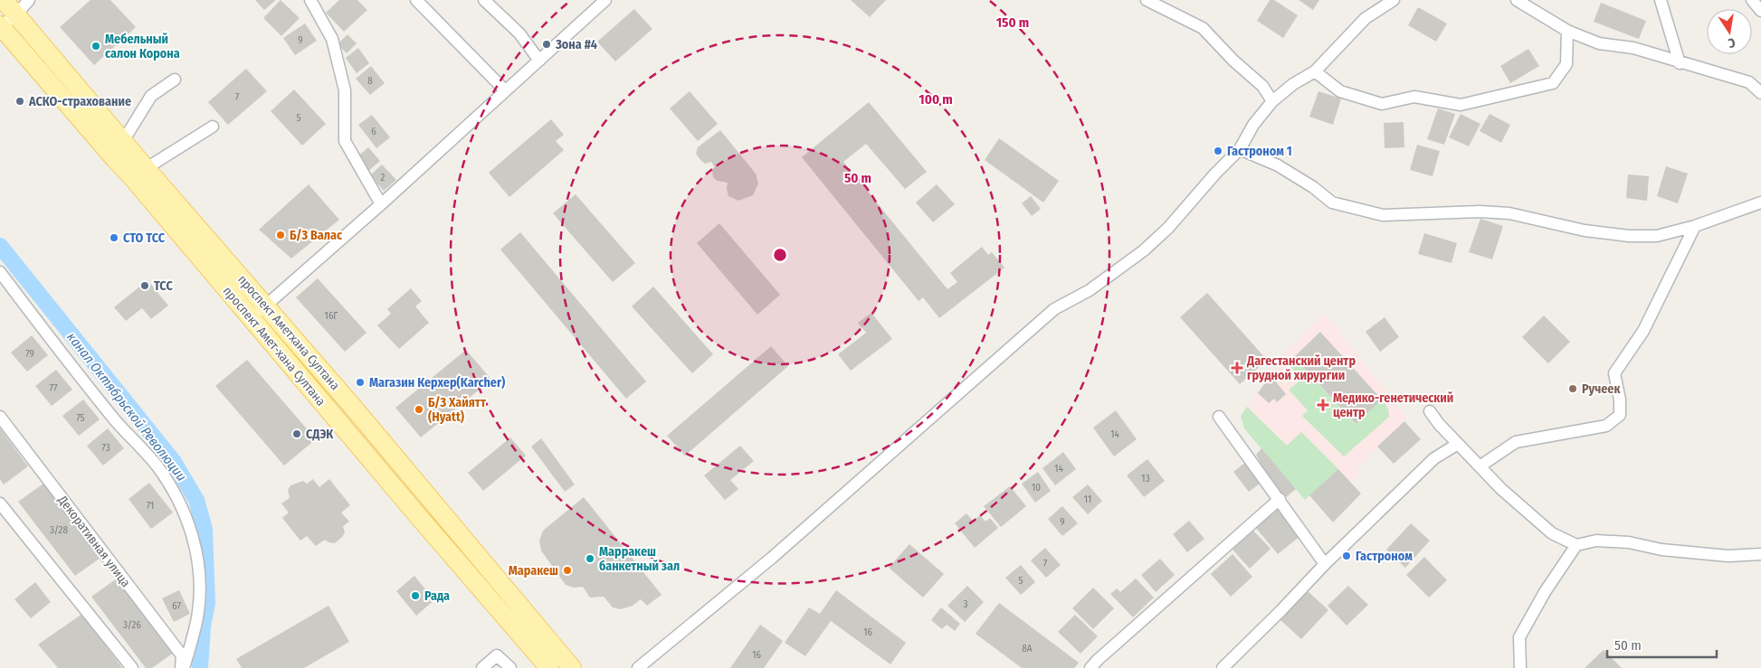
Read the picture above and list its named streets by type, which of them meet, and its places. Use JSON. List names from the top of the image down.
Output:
{
  "streets": {
    "main road": ["проспект Аметхана Султана", "проспект Амет-хана Султана"],
    "street": ["Декоративная улица"]
  },
  "crossings": [
    ["проспект Аметхана Султана", "проспект Амет-хана Султана"]
  ],
  "water": ["канал Октябрьской Революции"],
  "places": {
    "other": [
      "Зона #4",
      "Мебельный салон Корона",
      "АСКО-страхование",
      "Гастроном 1",
      "Б/З Валас",
      "СТО ТСС",
      "ТСС",
      "Магазин Керхер(Karcher)",
      "Ручеек",
      "Б/З Хайятт (Hyatt)",
      "СДЭК",
      "Гастроном",
      "Марракеш банкетный зал",
      "Маракеш",
      "Рада"
    ],
    "health": ["Дагестанский центр грудной хирургии", "Медико-генетический центр"]
  },
  "house_numbers": [
    "9",
    "8",
    "7",
    "5",
    "6",
    "2",
    "16Г",
    "79",
    "77",
    "75",
    "14",
    "73",
    "14",
    "13",
    "10",
    "11",
    "71",
    "9",
    "3/28",
    "7",
    "5",
    "3",
    "67",
    "3/26",
    "16",
    "8А",
    "16"
  ],
  "scale_bar": "50 m",
  "north": "bottom",
  "rings": ["150 m", "100 m", "50 m"]
}
